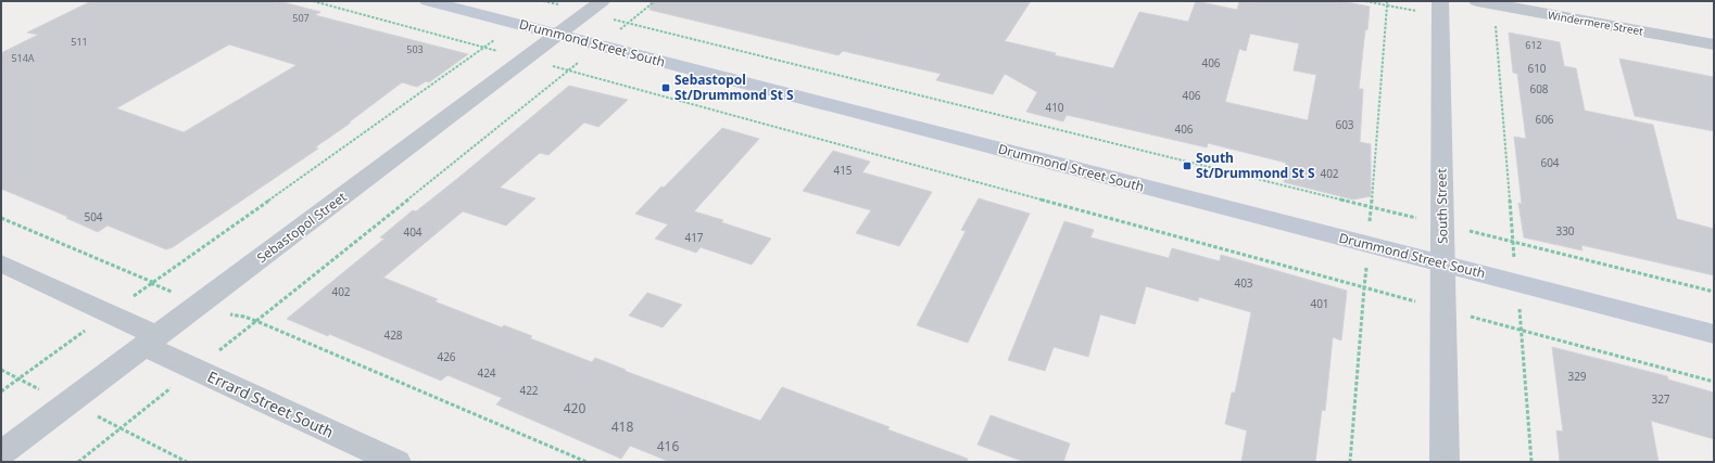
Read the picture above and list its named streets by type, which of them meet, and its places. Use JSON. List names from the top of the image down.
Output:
{
  "streets": {
    "main road": ["Drummond Street South"],
    "street": [
      "Windermere Street",
      "South Street",
      "Sebastopol Street",
      "Errard Street South"
    ]
  },
  "crossings": [
    ["Drummond Street South", "South Street"],
    ["Drummond Street South", "Sebastopol Street"],
    ["Sebastopol Street", "Errard Street South"]
  ],
  "places": {
    "transit": ["Sebastopol St/Drummond St S", "South St/Drummond St S"]
  },
  "house_numbers": [
    "507",
    "511",
    "612",
    "503",
    "514A",
    "406",
    "610",
    "608",
    "406",
    "410",
    "606",
    "603",
    "406",
    "604",
    "415",
    "402",
    "504",
    "330",
    "404",
    "417",
    "403",
    "402",
    "401",
    "428",
    "426",
    "424",
    "329",
    "422",
    "327",
    "420",
    "418",
    "416"
  ]
}
